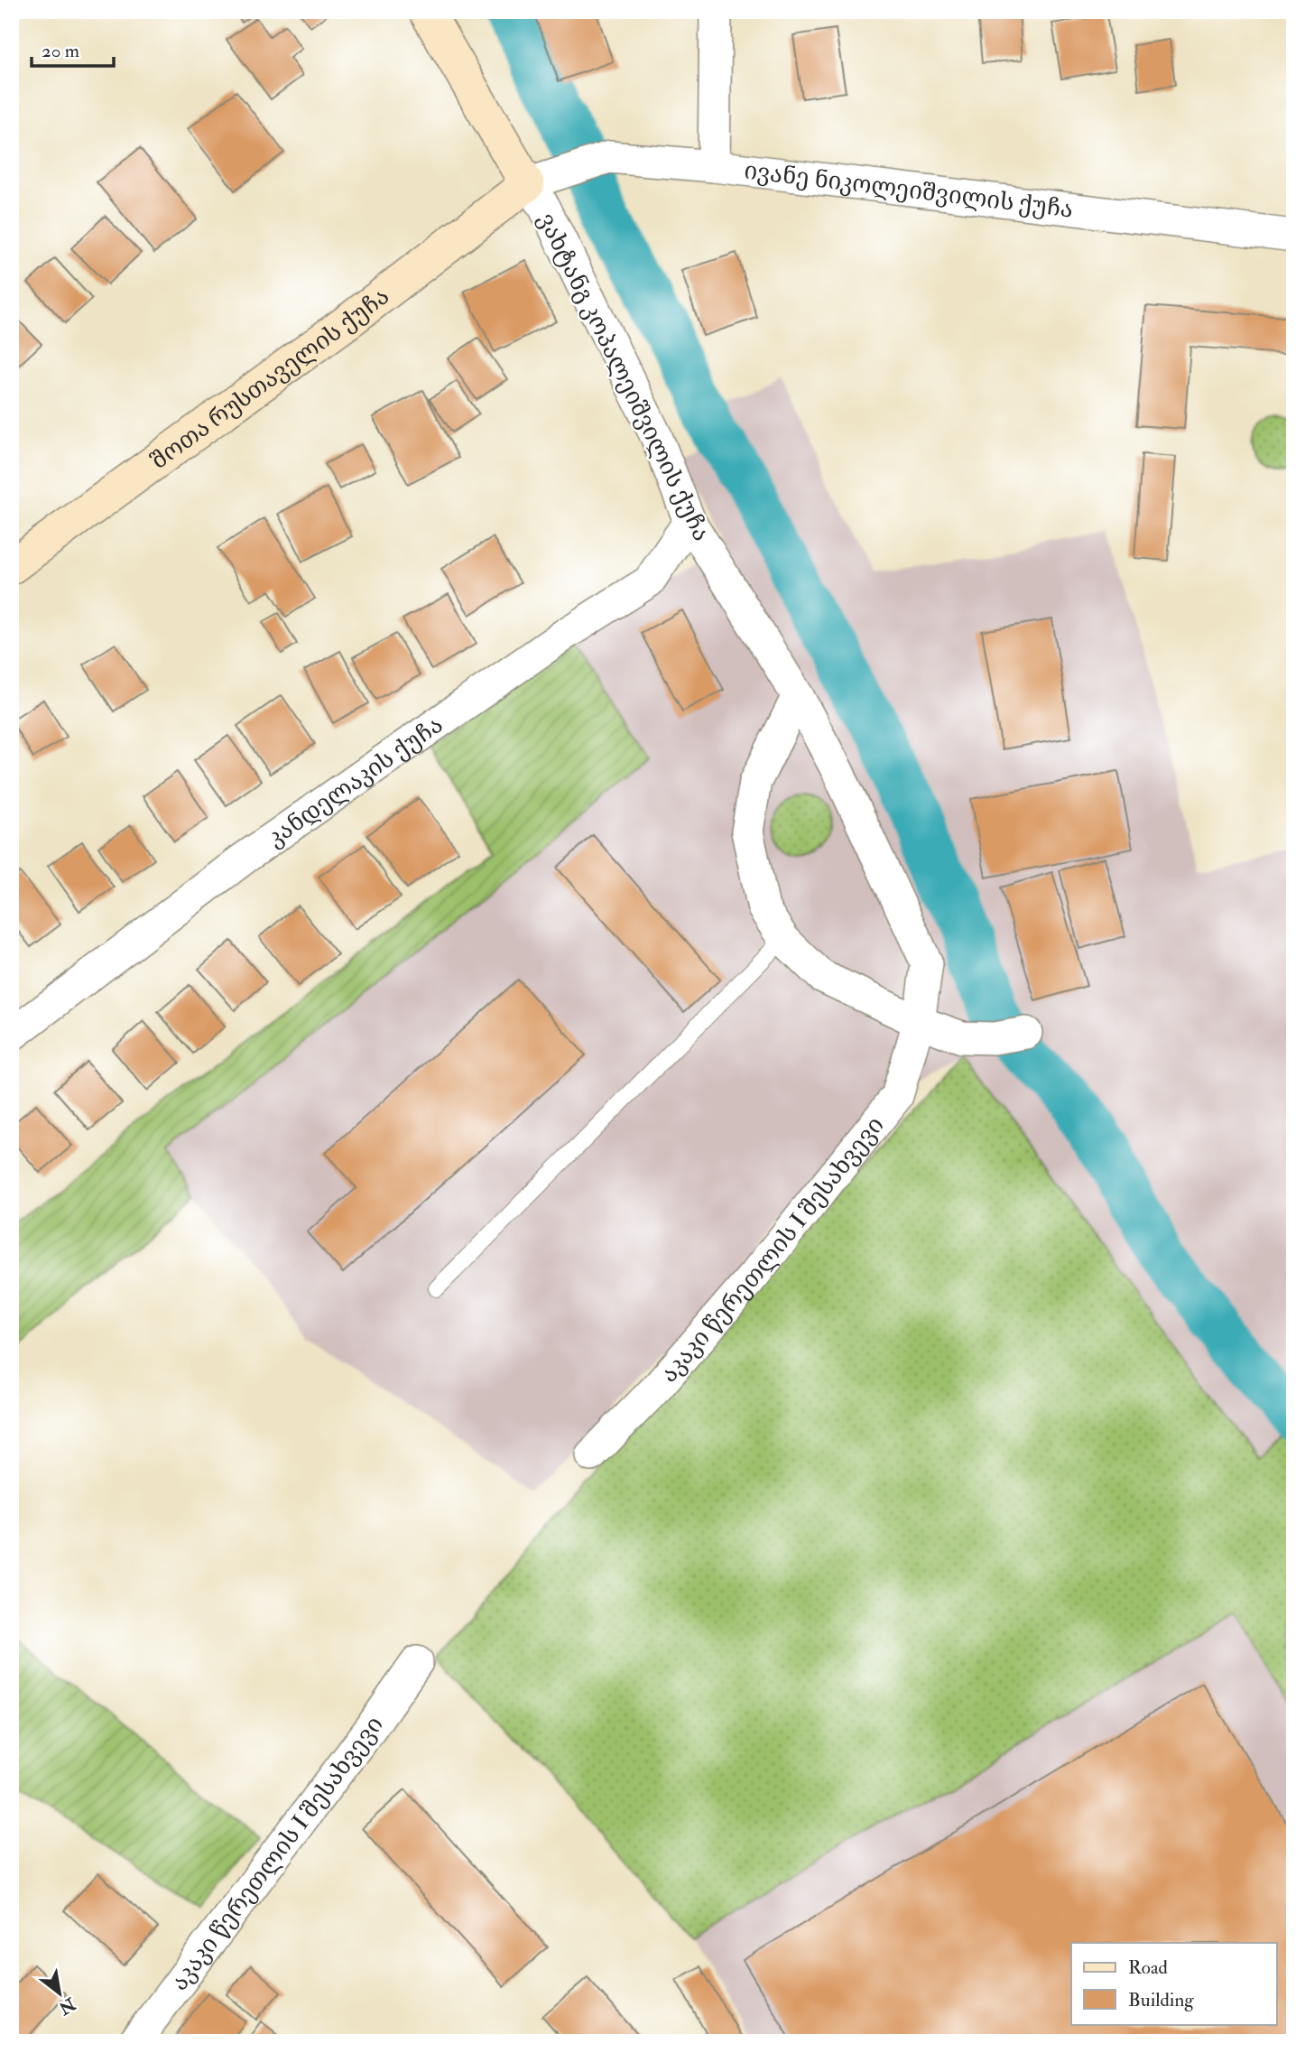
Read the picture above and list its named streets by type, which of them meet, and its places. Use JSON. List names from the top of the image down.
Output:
{
  "streets": {
    "street": [
      "ივანე ნიკოლეიშვილის ქუჩა",
      "ვახტანგ კოპალეიშვილის ქუჩა",
      "შოთა რუსთაველის ქუჩა",
      "კანდელაკის ქუჩა",
      "აკაკი წერეთლის I შესახვევი"
    ]
  },
  "crossings": [
    ["ივანე ნიკოლეიშვილის ქუჩა", "ვახტანგ კოპალეიშვილის ქუჩა"],
    ["ივანე ნიკოლეიშვილის ქუჩა", "შოთა რუსთაველის ქუჩა"],
    ["ვახტანგ კოპალეიშვილის ქუჩა", "შოთა რუსთაველის ქუჩა"],
    ["ვახტანგ კოპალეიშვილის ქუჩა", "კანდელაკის ქუჩა"],
    ["ვახტანგ კოპალეიშვილის ქუჩა", "აკაკი წერეთლის I შესახვევი"]
  ],
  "legend": ["Road", "Building"],
  "scale_bar": "20 m",
  "north": "bottom right"
}
